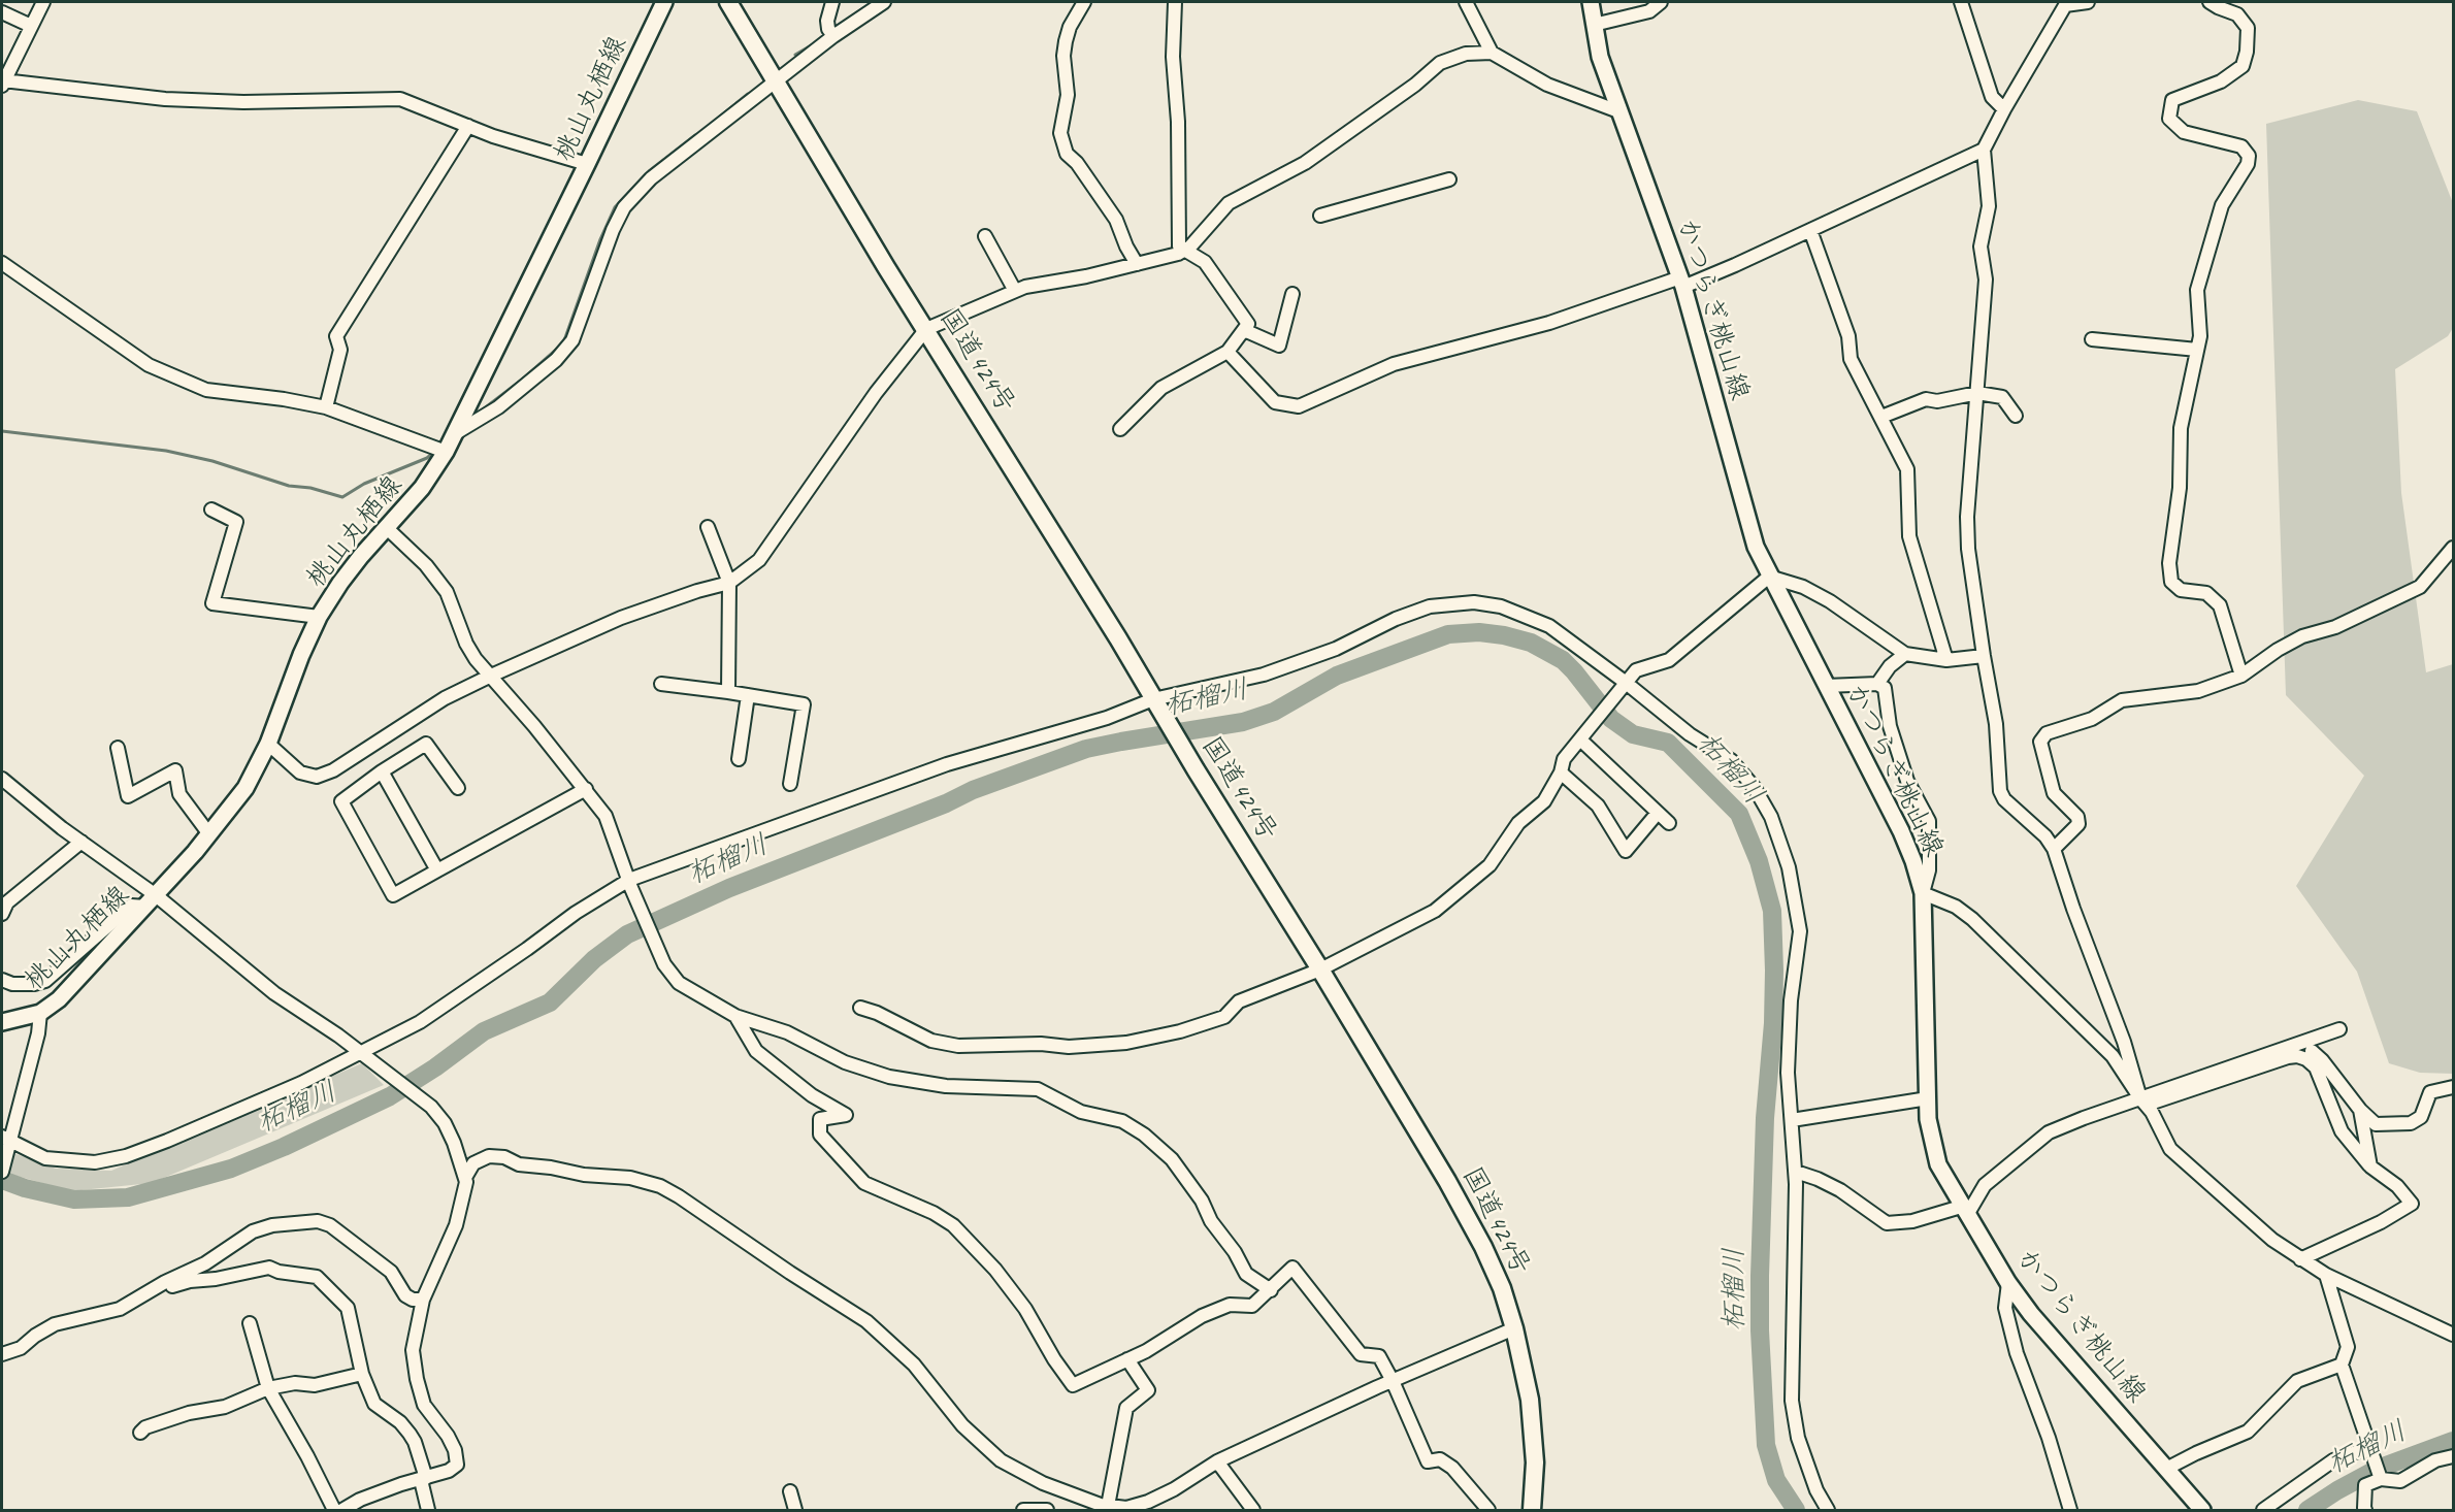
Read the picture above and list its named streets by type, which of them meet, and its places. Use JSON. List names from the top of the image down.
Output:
{
  "streets": {
    "highway": ["国道424号"],
    "main road": ["桃山丸栖線", "かつらぎ桃山線"]
  },
  "water": ["柘榴川"]
}
